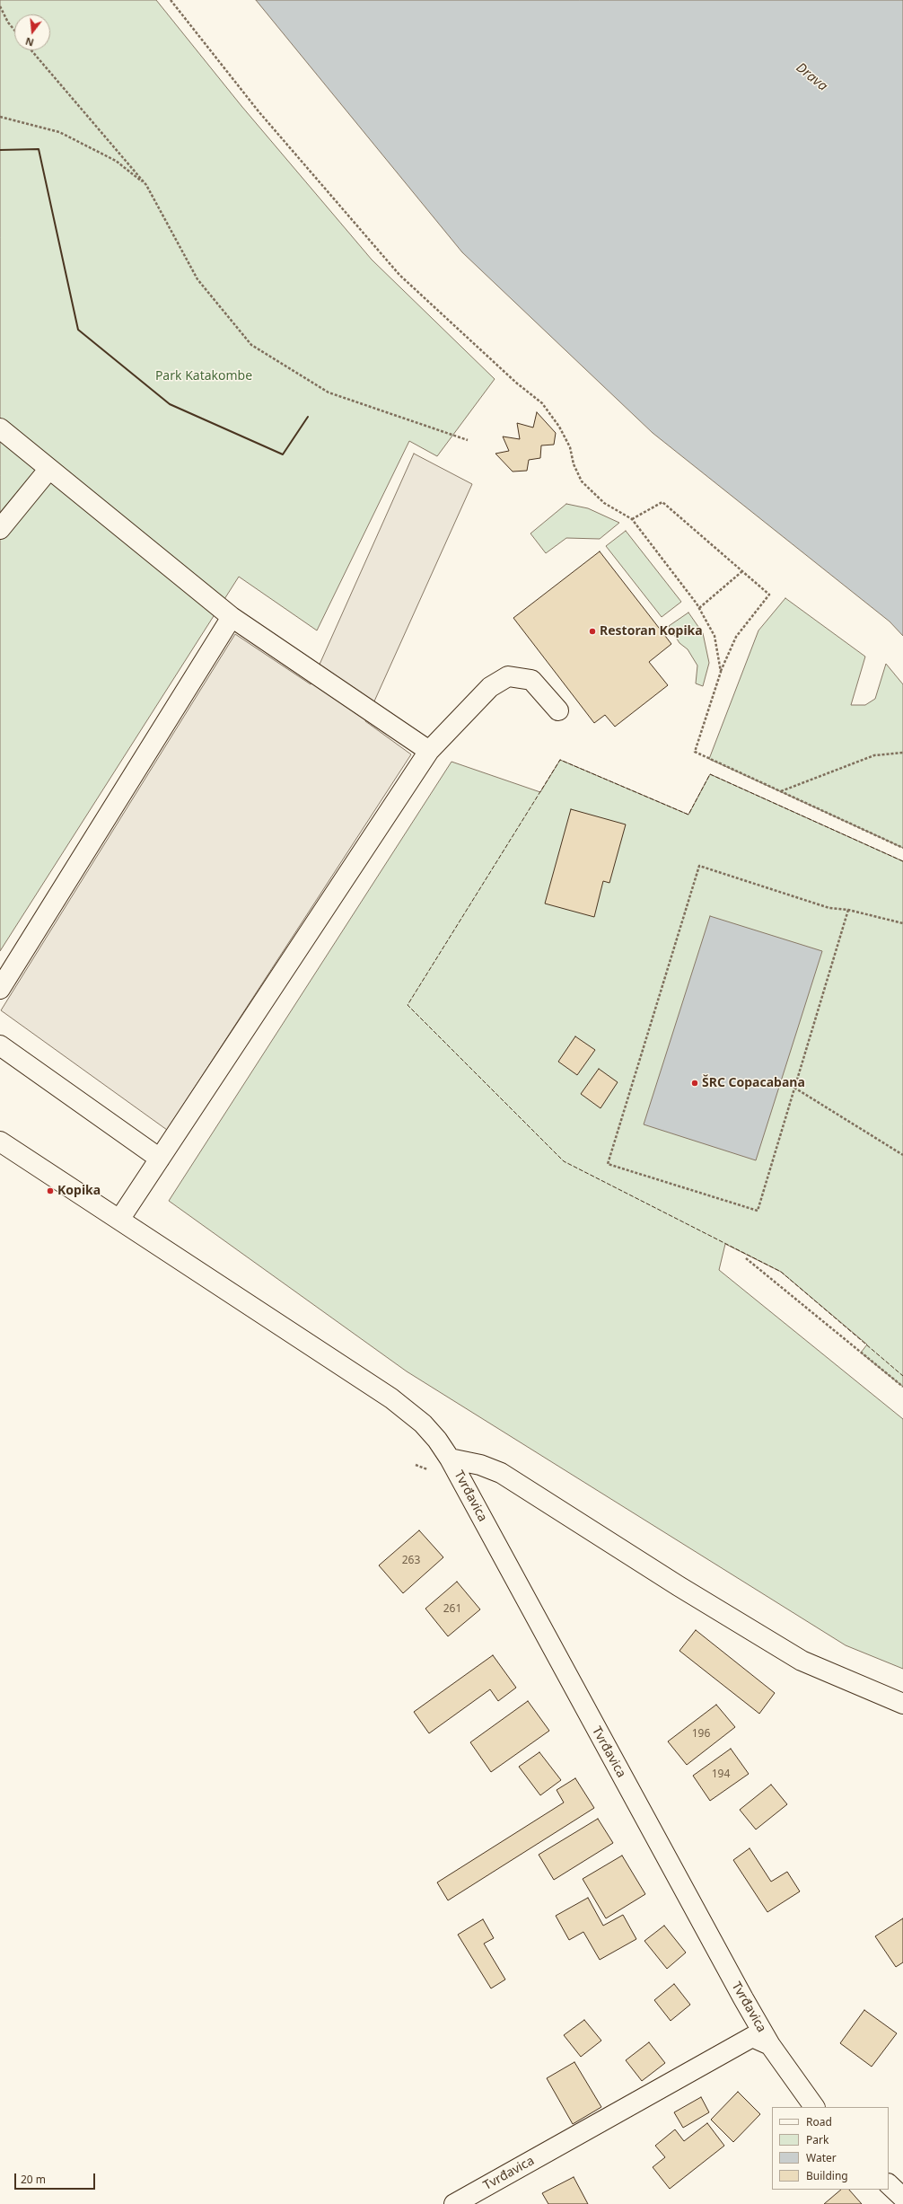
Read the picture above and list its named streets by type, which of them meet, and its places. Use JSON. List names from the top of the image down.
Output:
{
  "streets": {
    "street": ["Tvrđavica"]
  },
  "water": ["Drava"],
  "parks": ["Park Katakombe"],
  "places": ["Restoran Kopika", "ŠRC Copacabana", "Kopika"],
  "house_numbers": [
    "263",
    "261",
    "196",
    "194"
  ],
  "legend": [
    "Road",
    "Park",
    "Water",
    "Building"
  ],
  "scale_bar": "20 m",
  "north": "bottom"
}
